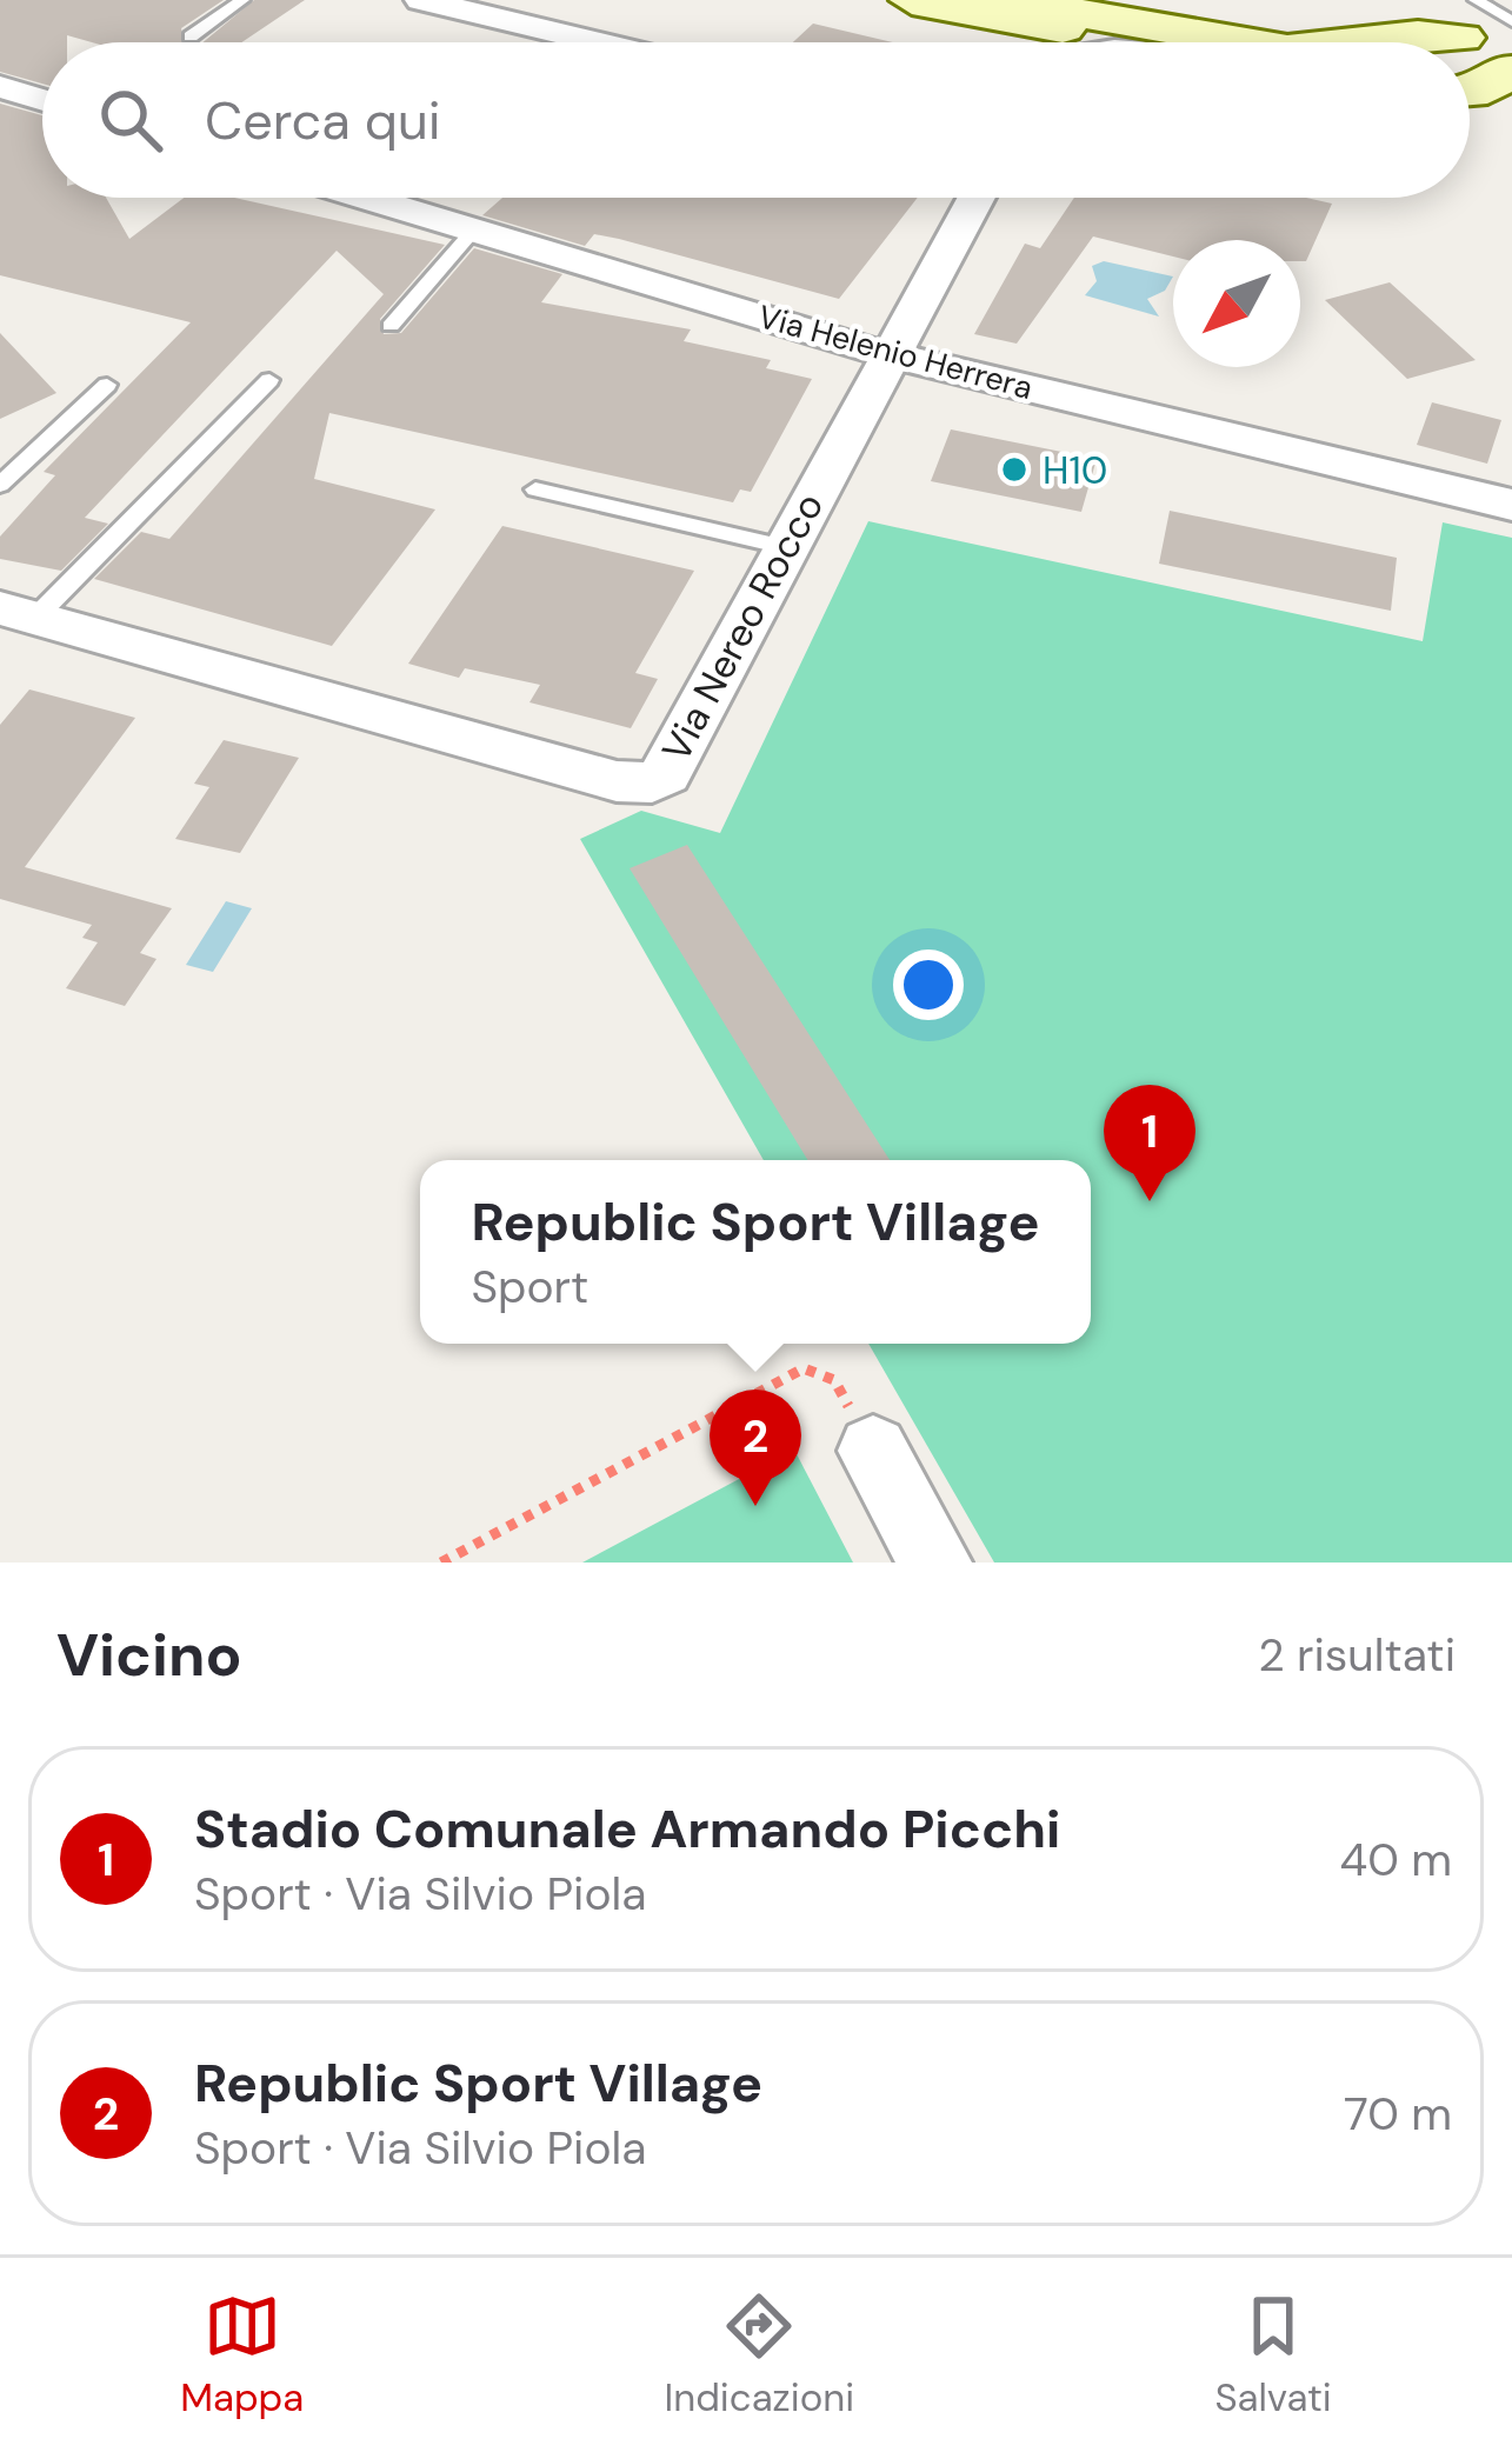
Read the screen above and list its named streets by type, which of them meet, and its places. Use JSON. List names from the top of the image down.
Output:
{
  "streets": {
    "street": ["Via Helenio Herrera", "Via Nereo Rocco"]
  },
  "crossings": [
    ["Via Helenio Herrera", "Via Nereo Rocco"]
  ],
  "places": ["H10"],
  "north": "bottom left",
  "page": {
    "search": "Cerca qui",
    "pins": ["1", "2"],
    "popup": ["Republic Sport Village", "Sport"],
    "heading": ["Vicino", "2 risultati"],
    "list": [
      {
        "mark": "1",
        "name": "Stadio Comunale Armando Picchi",
        "note": "Sport · Via Silvio Piola",
        "value": "40 m"
      },
      {
        "mark": "2",
        "name": "Republic Sport Village",
        "note": "Sport · Via Silvio Piola",
        "value": "70 m"
      }
    ],
    "nav": ["Mappa", "Indicazioni", "Salvati"]
  }
}
